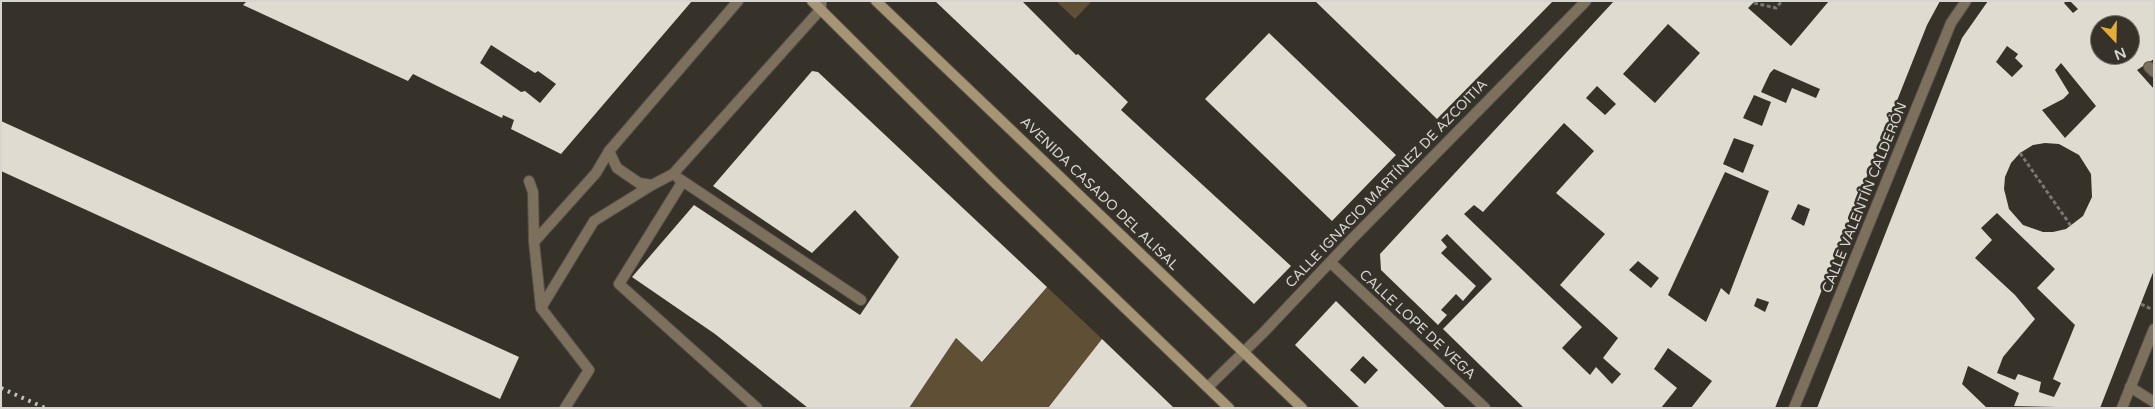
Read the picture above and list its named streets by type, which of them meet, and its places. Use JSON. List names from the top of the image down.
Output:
{
  "streets": {
    "main road": ["AVENIDA CASADO DEL ALISAL"],
    "street": ["CALLE IGNACIO MARTÍNEZ DE AZCOITIA", "CALLE VALENTÍN CALDERÓN", "CALLE LOPE DE VEGA"]
  },
  "crossings": [
    ["CALLE IGNACIO MARTÍNEZ DE AZCOITIA", "AVENIDA CASADO DEL ALISAL"],
    ["CALLE IGNACIO MARTÍNEZ DE AZCOITIA", "CALLE LOPE DE VEGA"]
  ],
  "north": "bottom"
}
